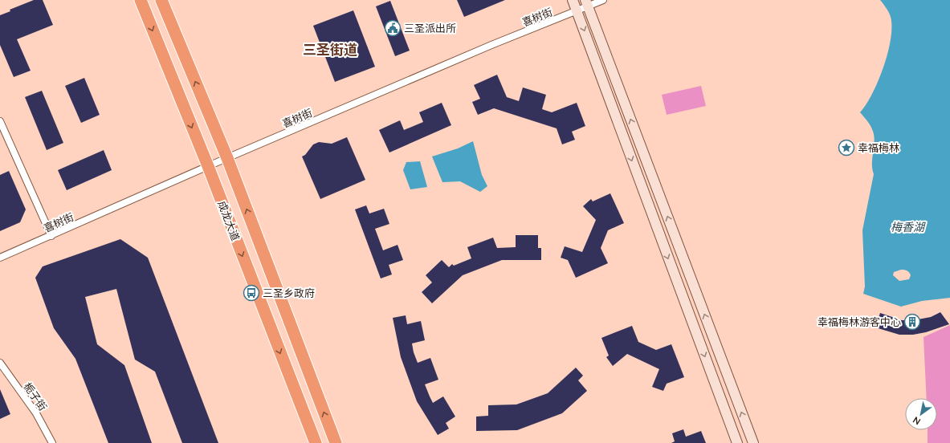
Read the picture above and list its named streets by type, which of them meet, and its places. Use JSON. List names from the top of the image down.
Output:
{
  "streets": {
    "highway": ["成龙大道"],
    "street": ["喜树街", "栀子街"]
  },
  "crossings": [
    ["喜树街", "成龙大道"]
  ],
  "districts": ["三圣街道"],
  "water": ["梅香湖"],
  "places": {
    "public building": ["三圣派出所"],
    "place": ["幸福梅林"],
    "bus stop": ["三圣乡政府"],
    "building": ["幸福梅林游客中心"]
  },
  "north": "bottom left"
}
